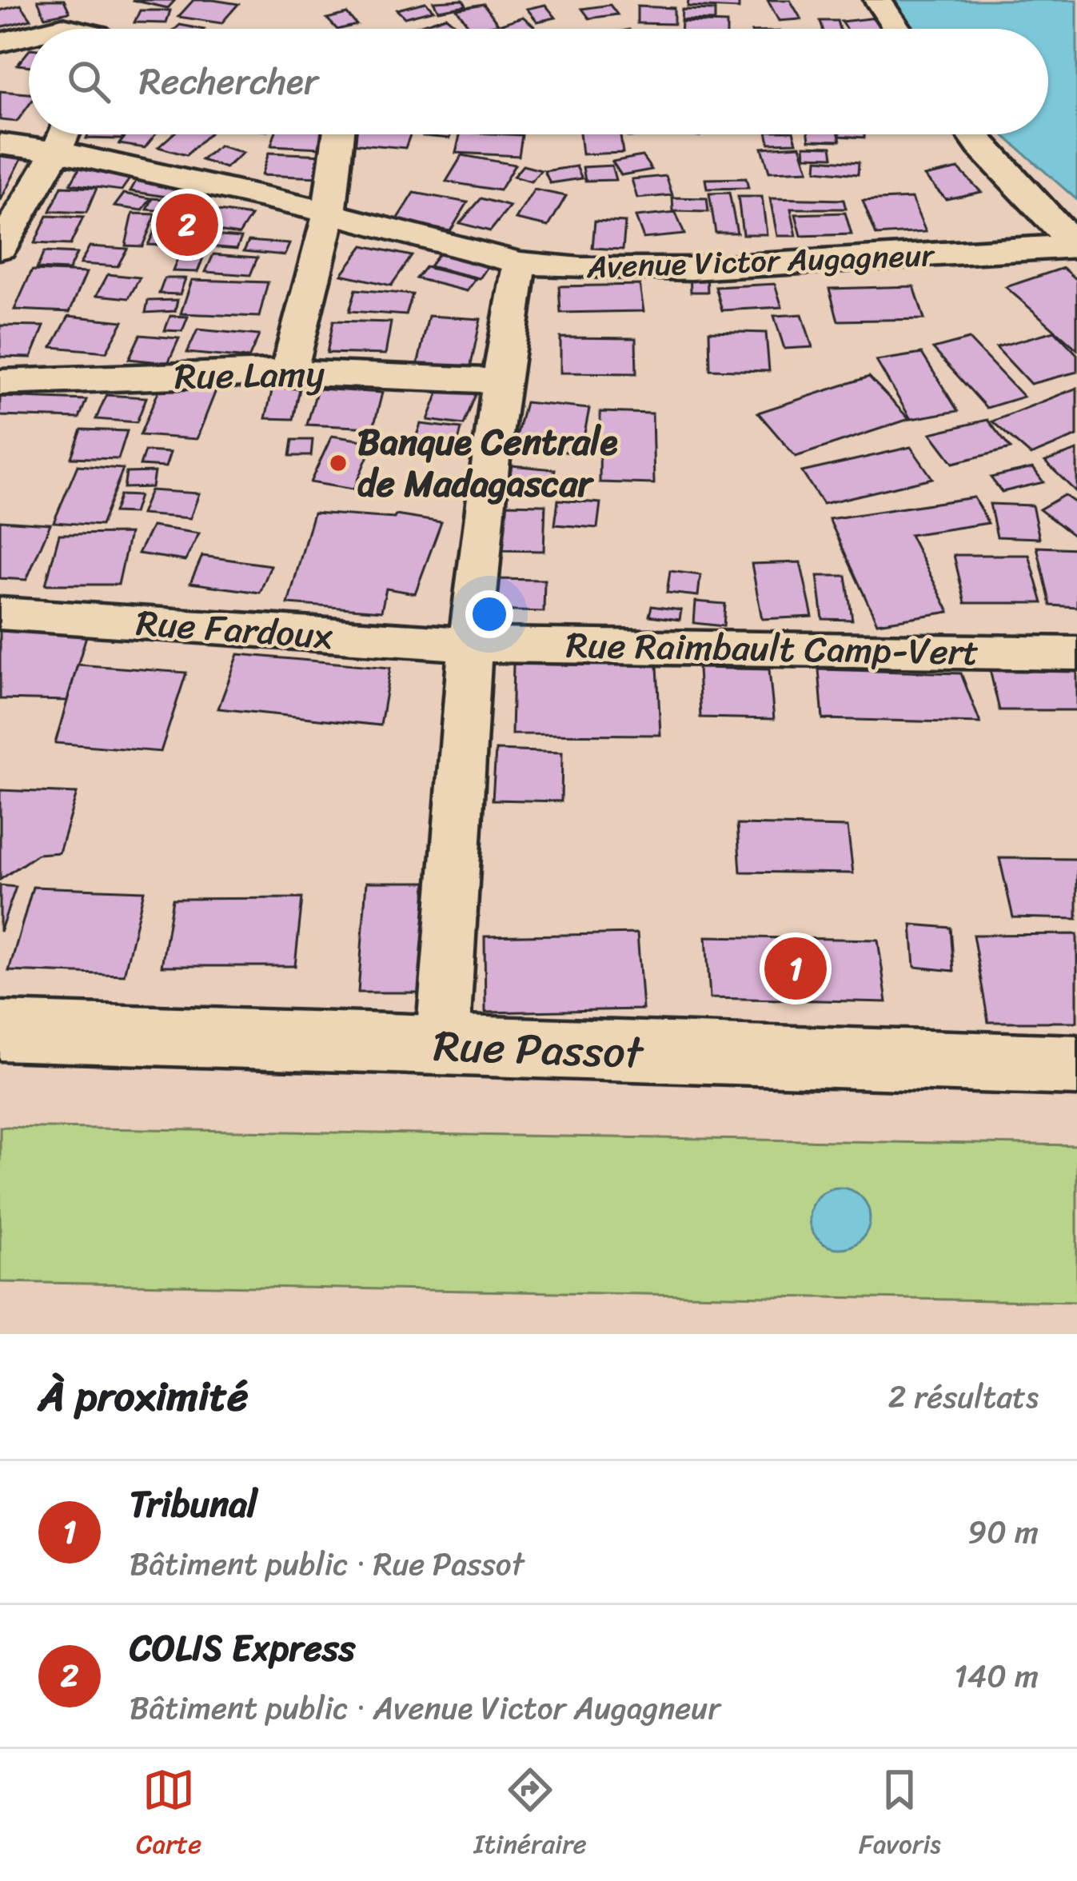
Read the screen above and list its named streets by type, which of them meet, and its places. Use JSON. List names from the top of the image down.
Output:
{
  "streets": {
    "main road": ["Rue Passot"],
    "street": [
      "Avenue Victor Augagneur",
      "Rue Lamy",
      "Rue Fardoux",
      "Rue Raimbault Camp-Vert"
    ]
  },
  "crossings": [
    ["Rue Fardoux", "Rue Raimbault Camp-Vert"]
  ],
  "places": ["Banque Centrale de Madagascar"],
  "page": {
    "search": "Rechercher",
    "pins": ["2", "1"],
    "heading": ["À proximité", "2 résultats"],
    "list": [
      {
        "mark": "1",
        "name": "Tribunal",
        "note": "Bâtiment public · Rue Passot",
        "value": "90 m"
      },
      {
        "mark": "2",
        "name": "COLIS Express",
        "note": "Bâtiment public · Avenue Victor Augagneur",
        "value": "140 m"
      }
    ],
    "nav": ["Carte", "Itinéraire", "Favoris"]
  }
}
